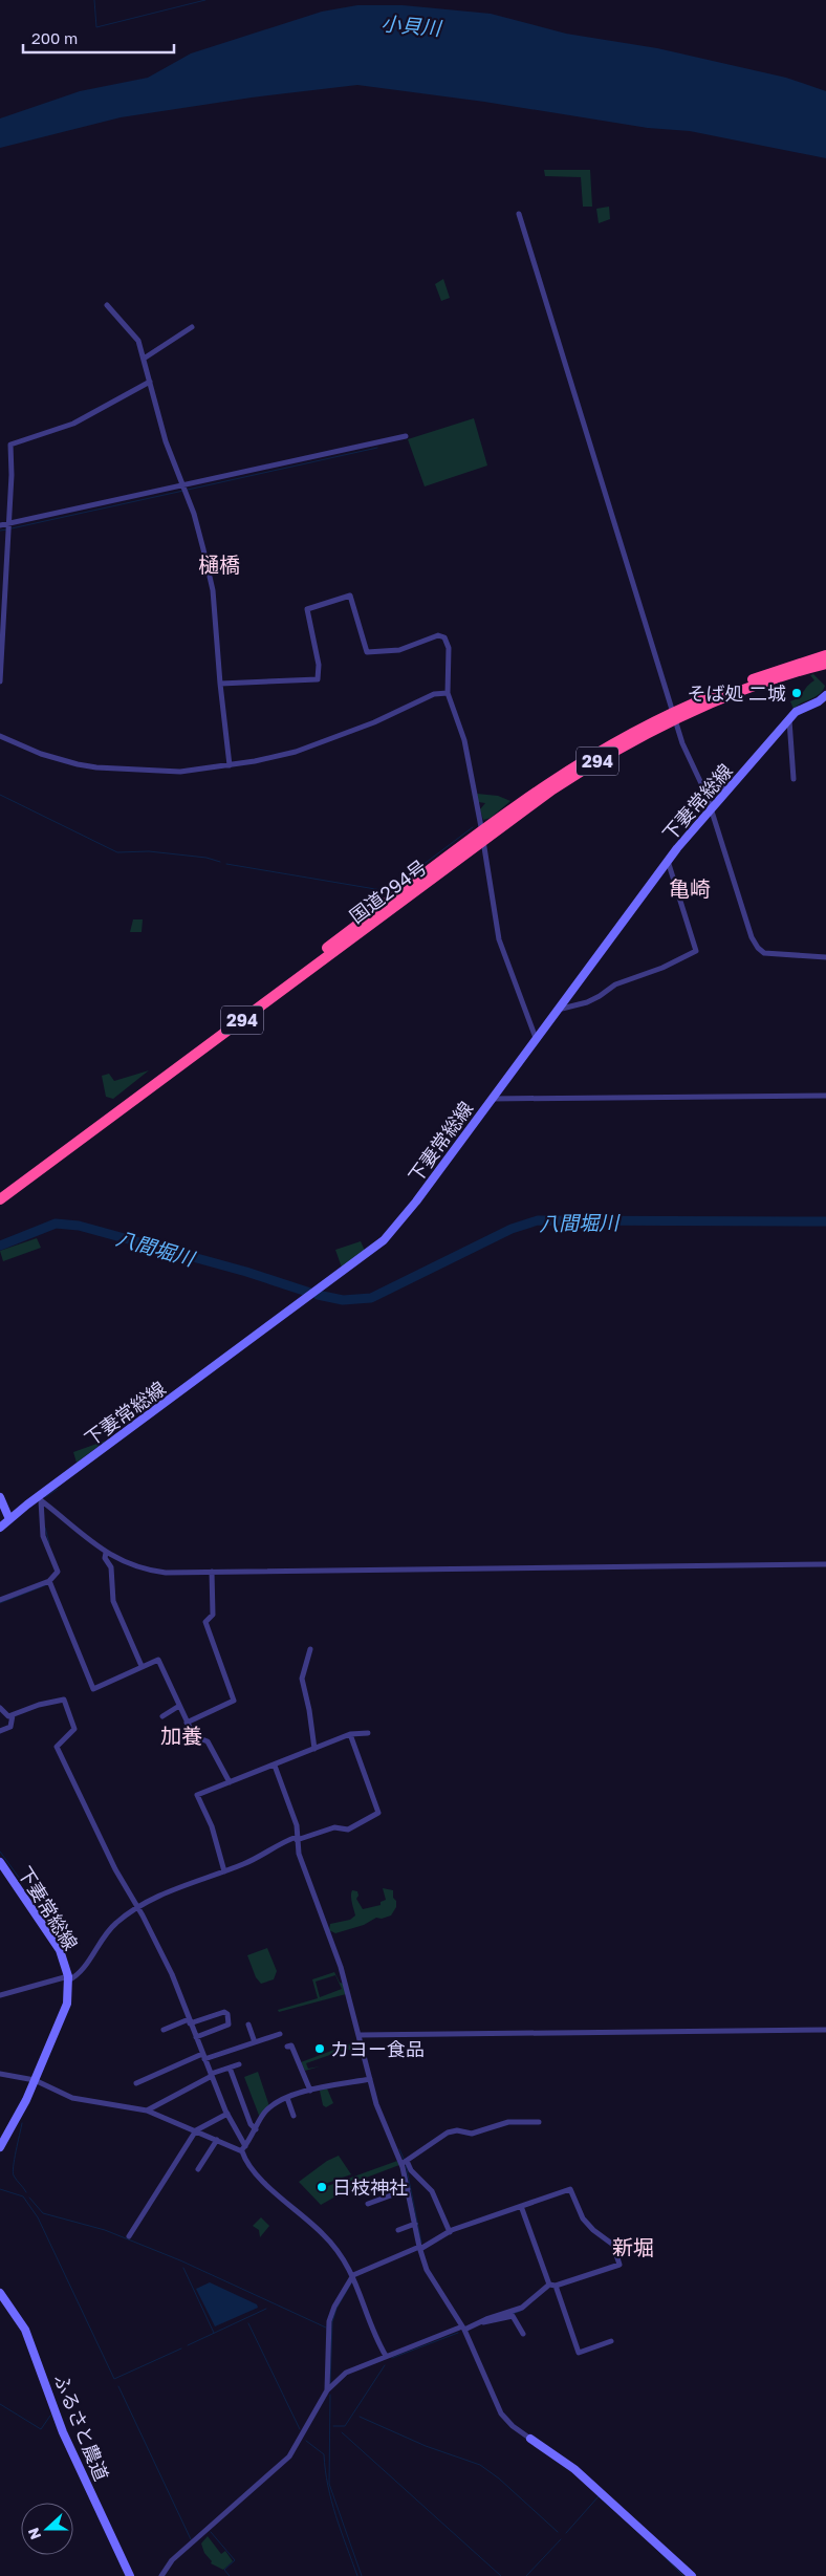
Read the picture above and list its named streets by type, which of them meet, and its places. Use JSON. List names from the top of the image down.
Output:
{
  "streets": {
    "highway": ["294", "国道294号"],
    "main road": ["下妻常総線", "ふるさと農道"]
  },
  "districts": [
    "樋橋",
    "亀崎",
    "加養",
    "新堀"
  ],
  "water": ["小貝川", "八間堀川"],
  "places": ["そば処 二城", "カヨー食品", "日枝神社"],
  "scale_bar": "200 m",
  "north": "left"
}
